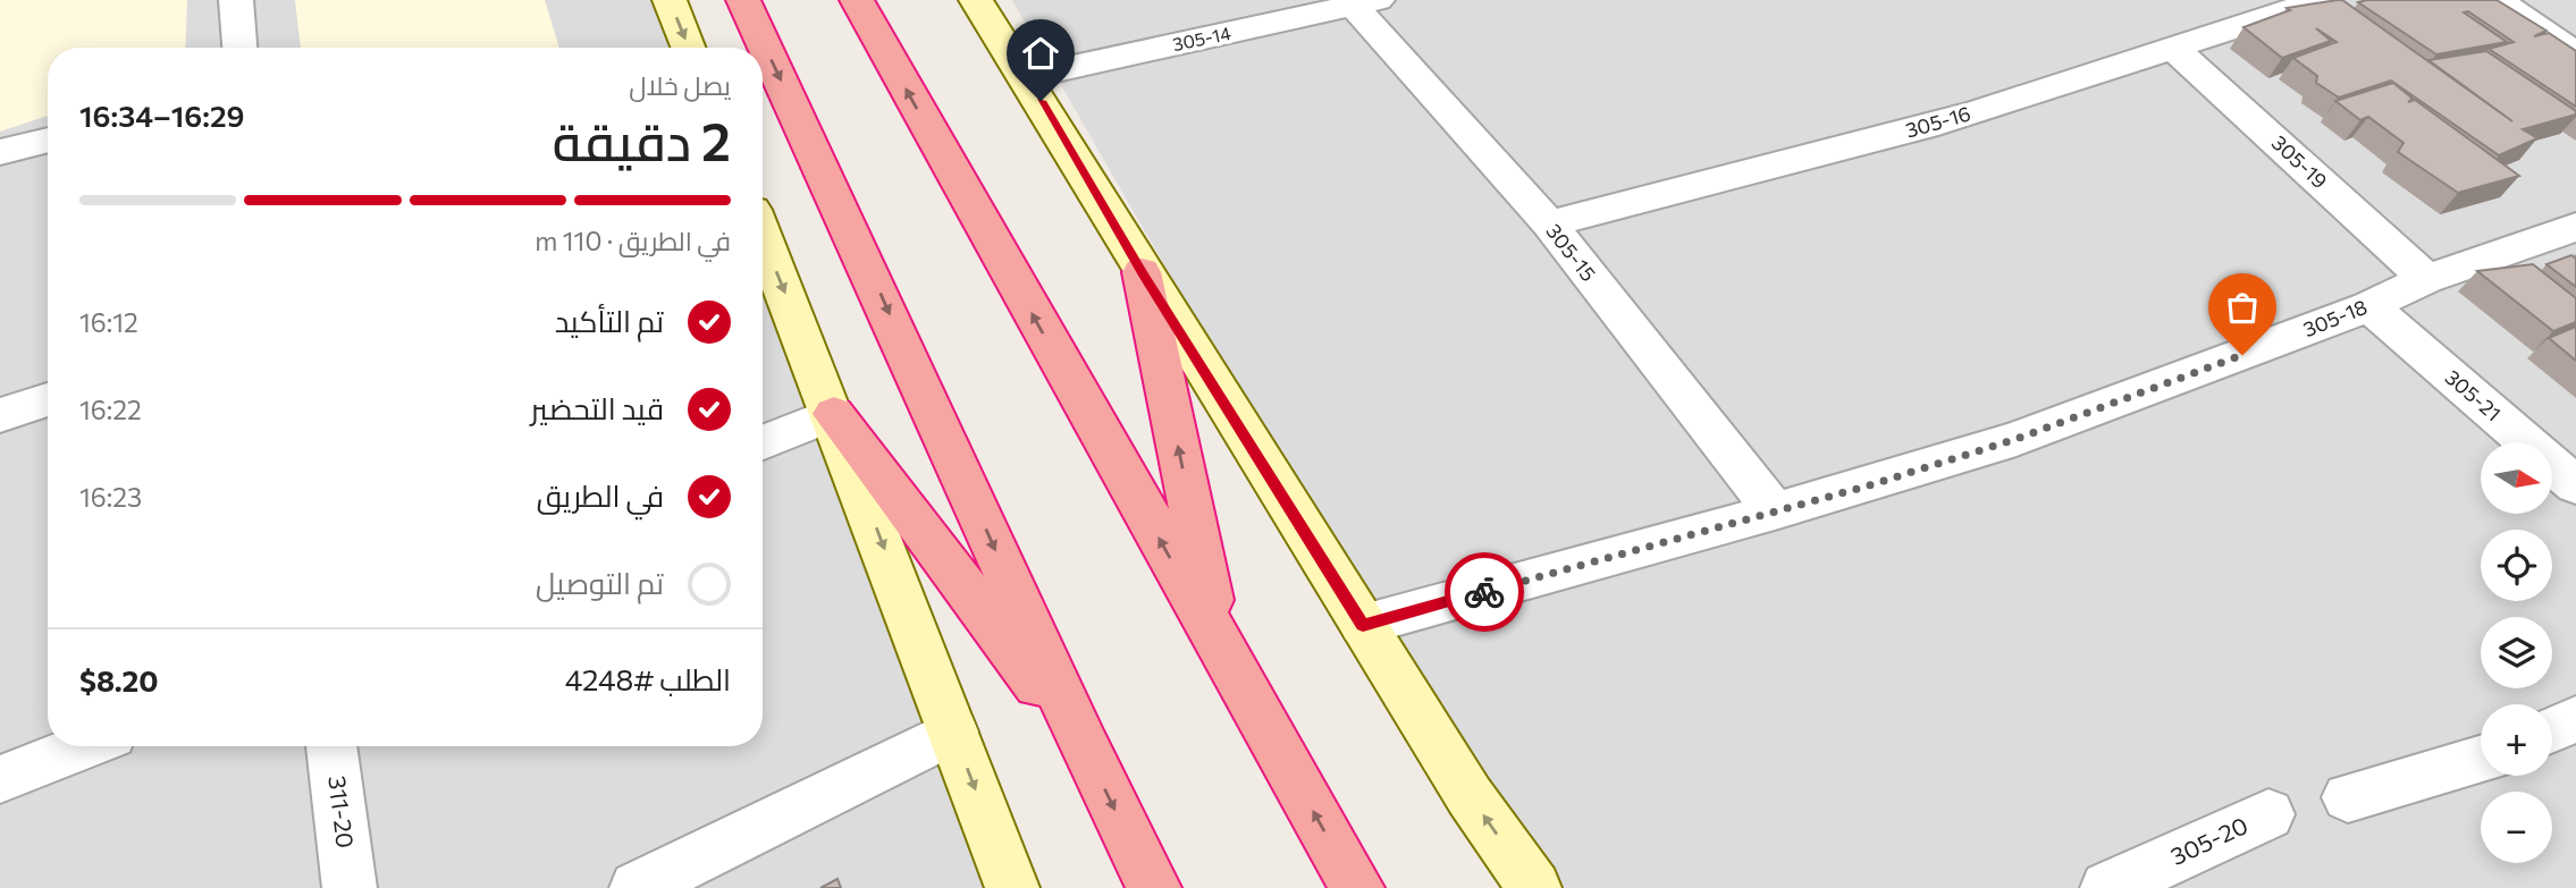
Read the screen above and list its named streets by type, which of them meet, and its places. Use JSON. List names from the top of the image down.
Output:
{
  "streets": {
    "street": [
      "305-14",
      "305-16",
      "305-19",
      "305-15",
      "305-18",
      "305-21",
      "311-20",
      "305-20"
    ]
  },
  "crossings": [
    ["305-14", "305-15"],
    ["305-16", "305-19"],
    ["305-16", "305-15"],
    ["305-19", "305-18"],
    ["305-15", "305-18"],
    ["305-18", "305-21"]
  ],
  "north": "right",
  "page": {
    "heading": ["2 دقيقة", "يصل خلال", "16:29–16:34"],
    "panel": ["الطلب #4248", "$8.20"],
    "bar": "في الطريق · 110 m",
    "list": [
      ["تم التأكيد", "16:12"],
      ["قيد التحضير", "16:22"],
      ["في الطريق", "16:23"],
      "تم التوصيل"
    ],
    "map_buttons": ["+", "−"]
  }
}
